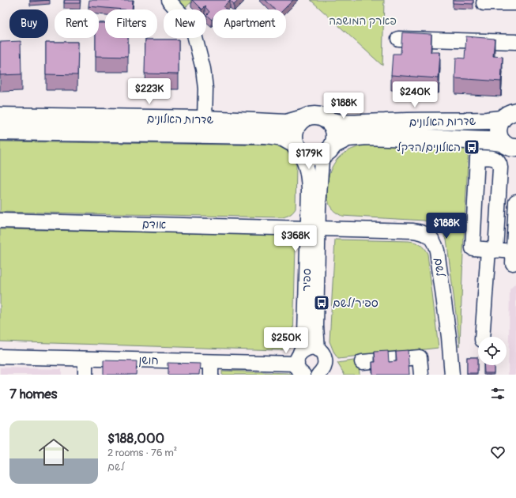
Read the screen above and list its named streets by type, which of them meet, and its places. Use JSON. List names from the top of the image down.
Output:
{
  "streets": {
    "main road": ["שדרות האלונים"],
    "street": [
      "אודם",
      "לשם",
      "ספיר",
      "חושן"
    ]
  },
  "crossings": [
    ["שדרות האלונים", "ספיר"],
    ["אודם", "לשם"],
    ["אודם", "ספיר"],
    ["לשם", "ספיר"],
    ["ספיר", "חושן"]
  ],
  "parks": ["פארק המושבה"],
  "places": {
    "bus stop": ["האלונים/הדקל", "ספיר/לשם"]
  },
  "page": {
    "chip": [
      "Buy",
      "Rent",
      "Filters",
      "New",
      "Apartment"
    ],
    "price": [
      "$223K",
      "$240K",
      "$188K",
      "$179K",
      "$188K",
      "$368K",
      "$250K"
    ],
    "heading": "7 homes",
    "list": [
      {
        "name": "$188,000",
        "note": "2 rooms · 76 m² · לשם"
      }
    ]
  }
}
